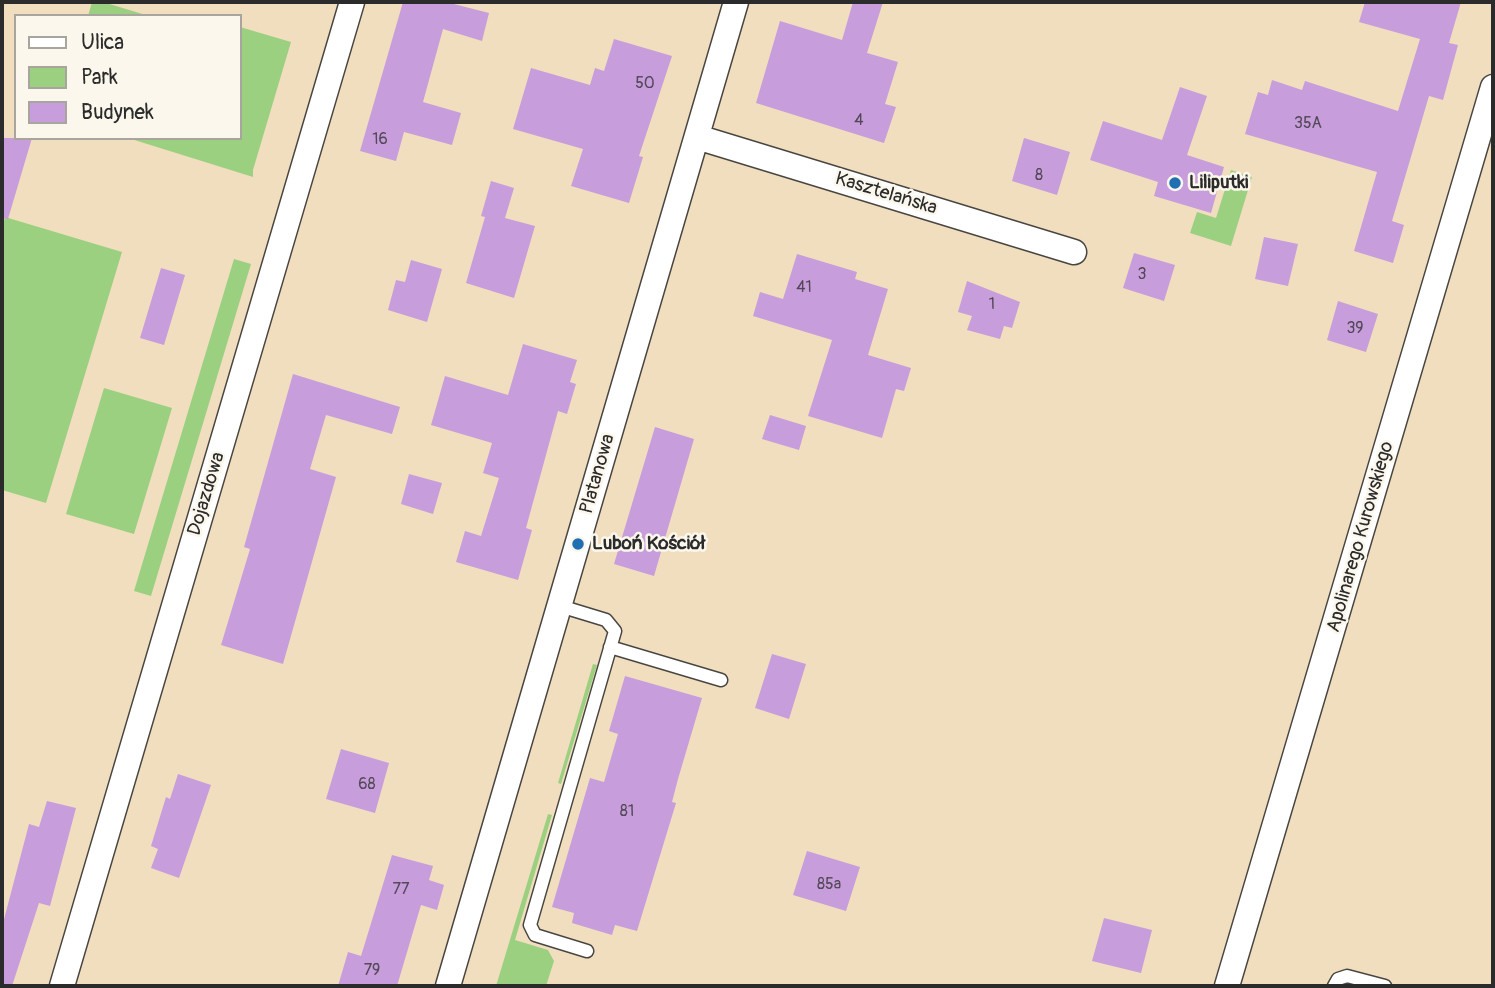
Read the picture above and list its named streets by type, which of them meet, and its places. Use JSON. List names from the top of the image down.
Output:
{
  "streets": {
    "street": [
      "Kasztelańska",
      "Platanowa",
      "Dojazdowa",
      "Apolinarego Kurowskiego"
    ]
  },
  "crossings": [
    ["Kasztelańska", "Platanowa"]
  ],
  "places": ["Liliputki", "Luboń Kościół"],
  "house_numbers": [
    "50",
    "4",
    "35A",
    "16",
    "8",
    "3",
    "41",
    "1",
    "39",
    "68",
    "81",
    "85a",
    "77",
    "79"
  ],
  "legend": ["Ulica", "Park", "Budynek"]
}
